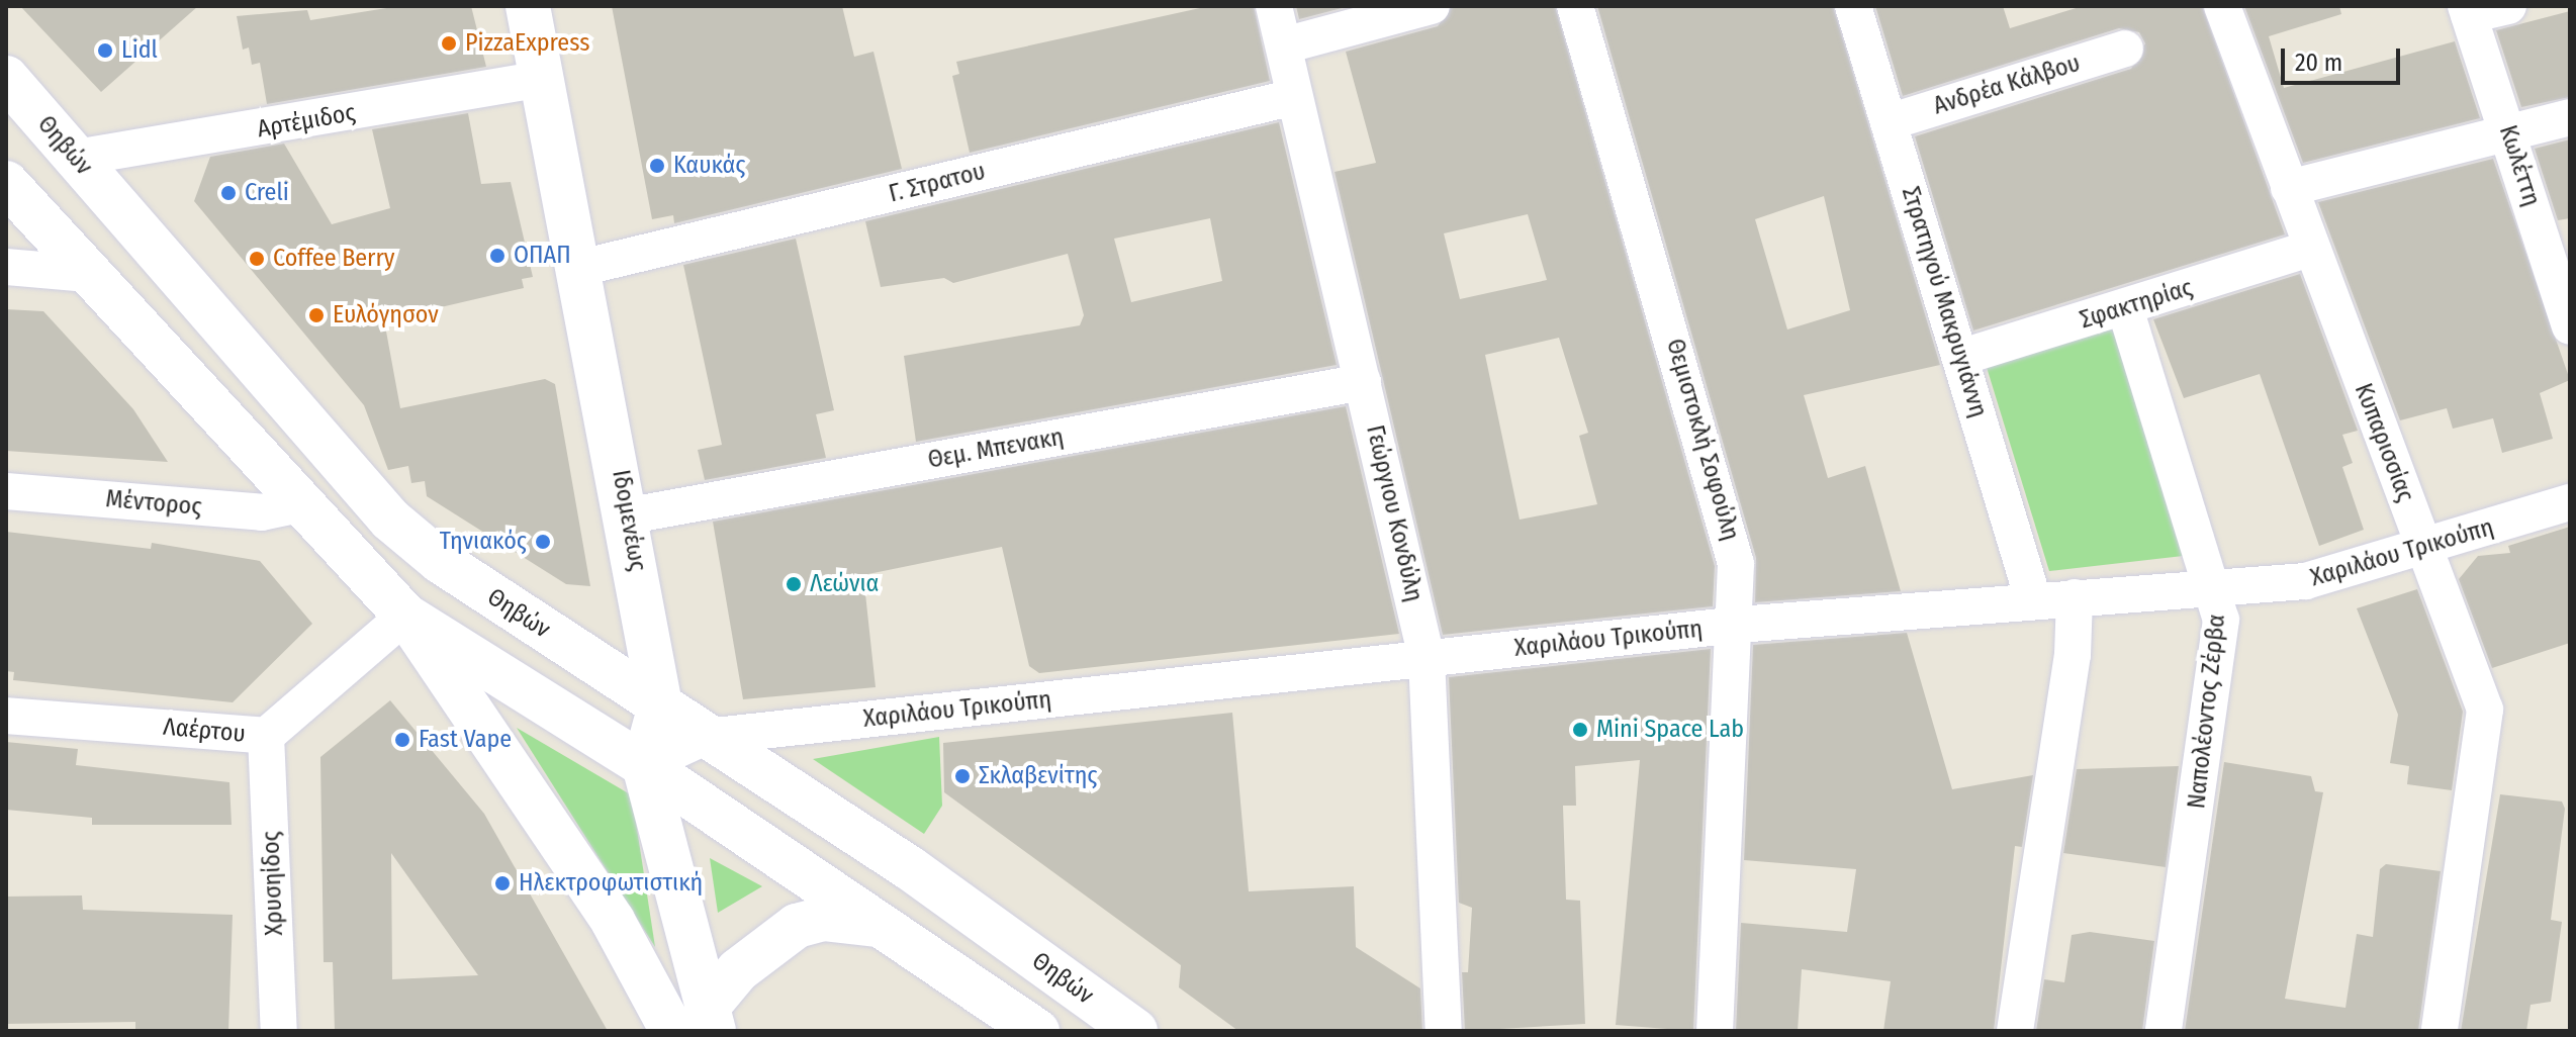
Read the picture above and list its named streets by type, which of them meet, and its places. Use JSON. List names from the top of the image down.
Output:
{
  "streets": {
    "main road": ["Θηβών", "Ιδομενέως"],
    "street": [
      "Ανδρέα Κάλβου",
      "Αρτέμιδος",
      "Κωλέττη",
      "Γ. Στρατου",
      "Στρατηγού Μακρυγιάννη",
      "Σφακτηρίας",
      "Θεμιστοκλή Σοφούλη",
      "Κυπαρισσίας",
      "Θεμ. Μπενακη",
      "Μέντορος",
      "Γεώργιου Κονδύλη",
      "Χαριλάου Τρικούπη",
      "Ναπολέοντος Ζέρβα",
      "Λαέρτου",
      "Χρυσηίδος"
    ]
  },
  "crossings": [
    ["Ανδρέα Κάλβου", "Στρατηγού Μακρυγιάννη"],
    ["Αρτέμιδος", "Θηβών"],
    ["Αρτέμιδος", "Ιδομενέως"],
    ["Θηβών", "Ιδομενέως"],
    ["Θηβών", "Χαριλάου Τρικούπη"],
    ["Γ. Στρατου", "Γεώργιου Κονδύλη"],
    ["Γ. Στρατου", "Ιδομενέως"],
    ["Στρατηγού Μακρυγιάννη", "Σφακτηρίας"],
    ["Στρατηγού Μακρυγιάννη", "Χαριλάου Τρικούπη"],
    ["Σφακτηρίας", "Κυπαρισσίας"],
    ["Σφακτηρίας", "Ναπολέοντος Ζέρβα"],
    ["Θεμιστοκλή Σοφούλη", "Χαριλάου Τρικούπη"],
    ["Κυπαρισσίας", "Χαριλάου Τρικούπη"],
    ["Θεμ. Μπενακη", "Γεώργιου Κονδύλη"],
    ["Θεμ. Μπενακη", "Ιδομενέως"],
    ["Γεώργιου Κονδύλη", "Χαριλάου Τρικούπη"],
    ["Ιδομενέως", "Χαριλάου Τρικούπη"],
    ["Χαριλάου Τρικούπη", "Ναπολέοντος Ζέρβα"],
    ["Λαέρτου", "Χρυσηίδος"]
  ],
  "places": [
    "PizzaExpress",
    "Lidl",
    "Καυκάς",
    "Creli",
    "ΟΠΑΠ",
    "Coffee Berry",
    "Ευλόγησον",
    "Τηνιακός",
    "Λεώνια",
    "Mini Space Lab",
    "Fast Vape",
    "Σκλαβενίτης",
    "Ηλεκτροφωτιστική"
  ],
  "scale_bar": "20 m"
}
